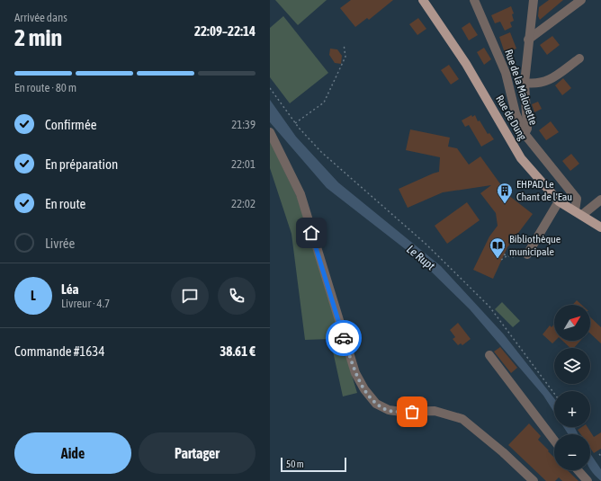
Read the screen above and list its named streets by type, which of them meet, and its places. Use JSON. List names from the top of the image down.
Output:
{
  "streets": {
    "main road": ["Rue de Dung"],
    "street": ["Rue de la Malouette"]
  },
  "crossings": [
    ["Rue de la Malouette", "Rue de Dung"]
  ],
  "water": ["Le Rupt"],
  "places": {
    "building": ["EHPAD Le Chant de l'Eau"],
    "library": ["Bibliothèque municipale"]
  },
  "scale_bar": "50 m",
  "north": "top right",
  "page": {
    "heading": ["2 min", "Arrivée dans", "22:09–22:14"],
    "panel": [
      "Léa",
      "Livreur · 4.7",
      "Commande #1634",
      "38.61 €"
    ],
    "bar": "En route · 80 m",
    "list": [
      ["Confirmée", "21:39"],
      ["En préparation", "22:01"],
      ["En route", "22:02"],
      "Livrée"
    ],
    "round": "L",
    "map_buttons": ["+", "−"],
    "buttons": ["Aide", "Partager"],
    "scale": "50 m"
  }
}
